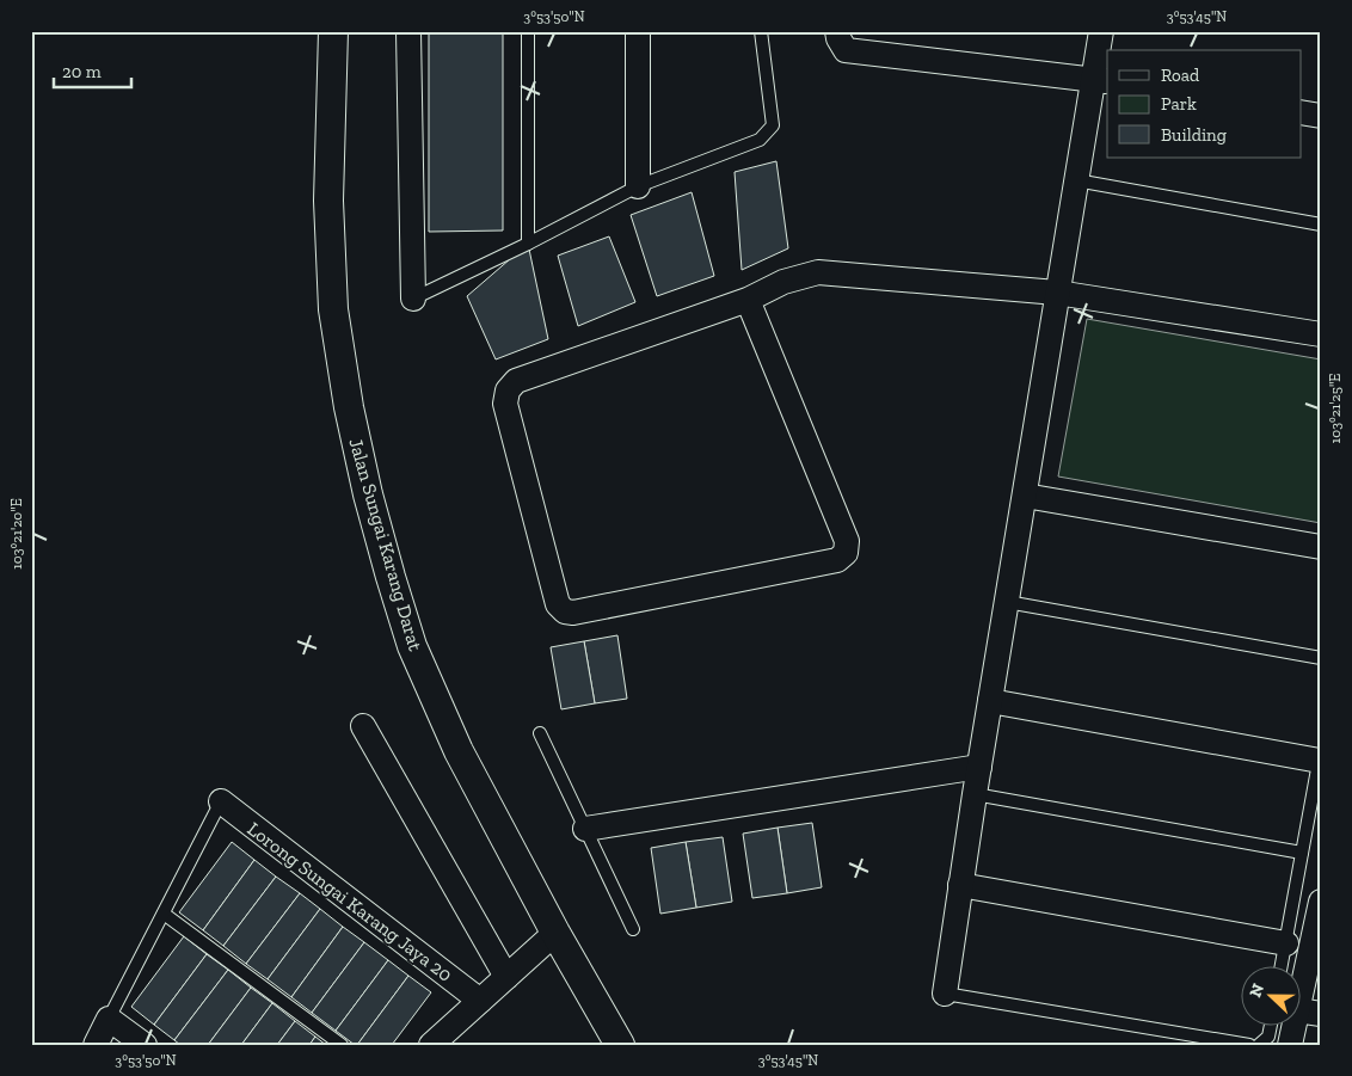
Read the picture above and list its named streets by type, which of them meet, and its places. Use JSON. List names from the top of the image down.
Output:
{
  "streets": {
    "street": ["Jalan Sungai Karang Darat", "Lorong Sungai Karang Jaya 20"]
  },
  "legend": ["Road", "Park", "Building"],
  "scale_bar": "20 m",
  "north": "left",
  "coordinates": [
    "3°53'50\"N",
    "3°53'45\"N",
    "103°21'25\"E",
    "103°21'20\"E"
  ]
}
